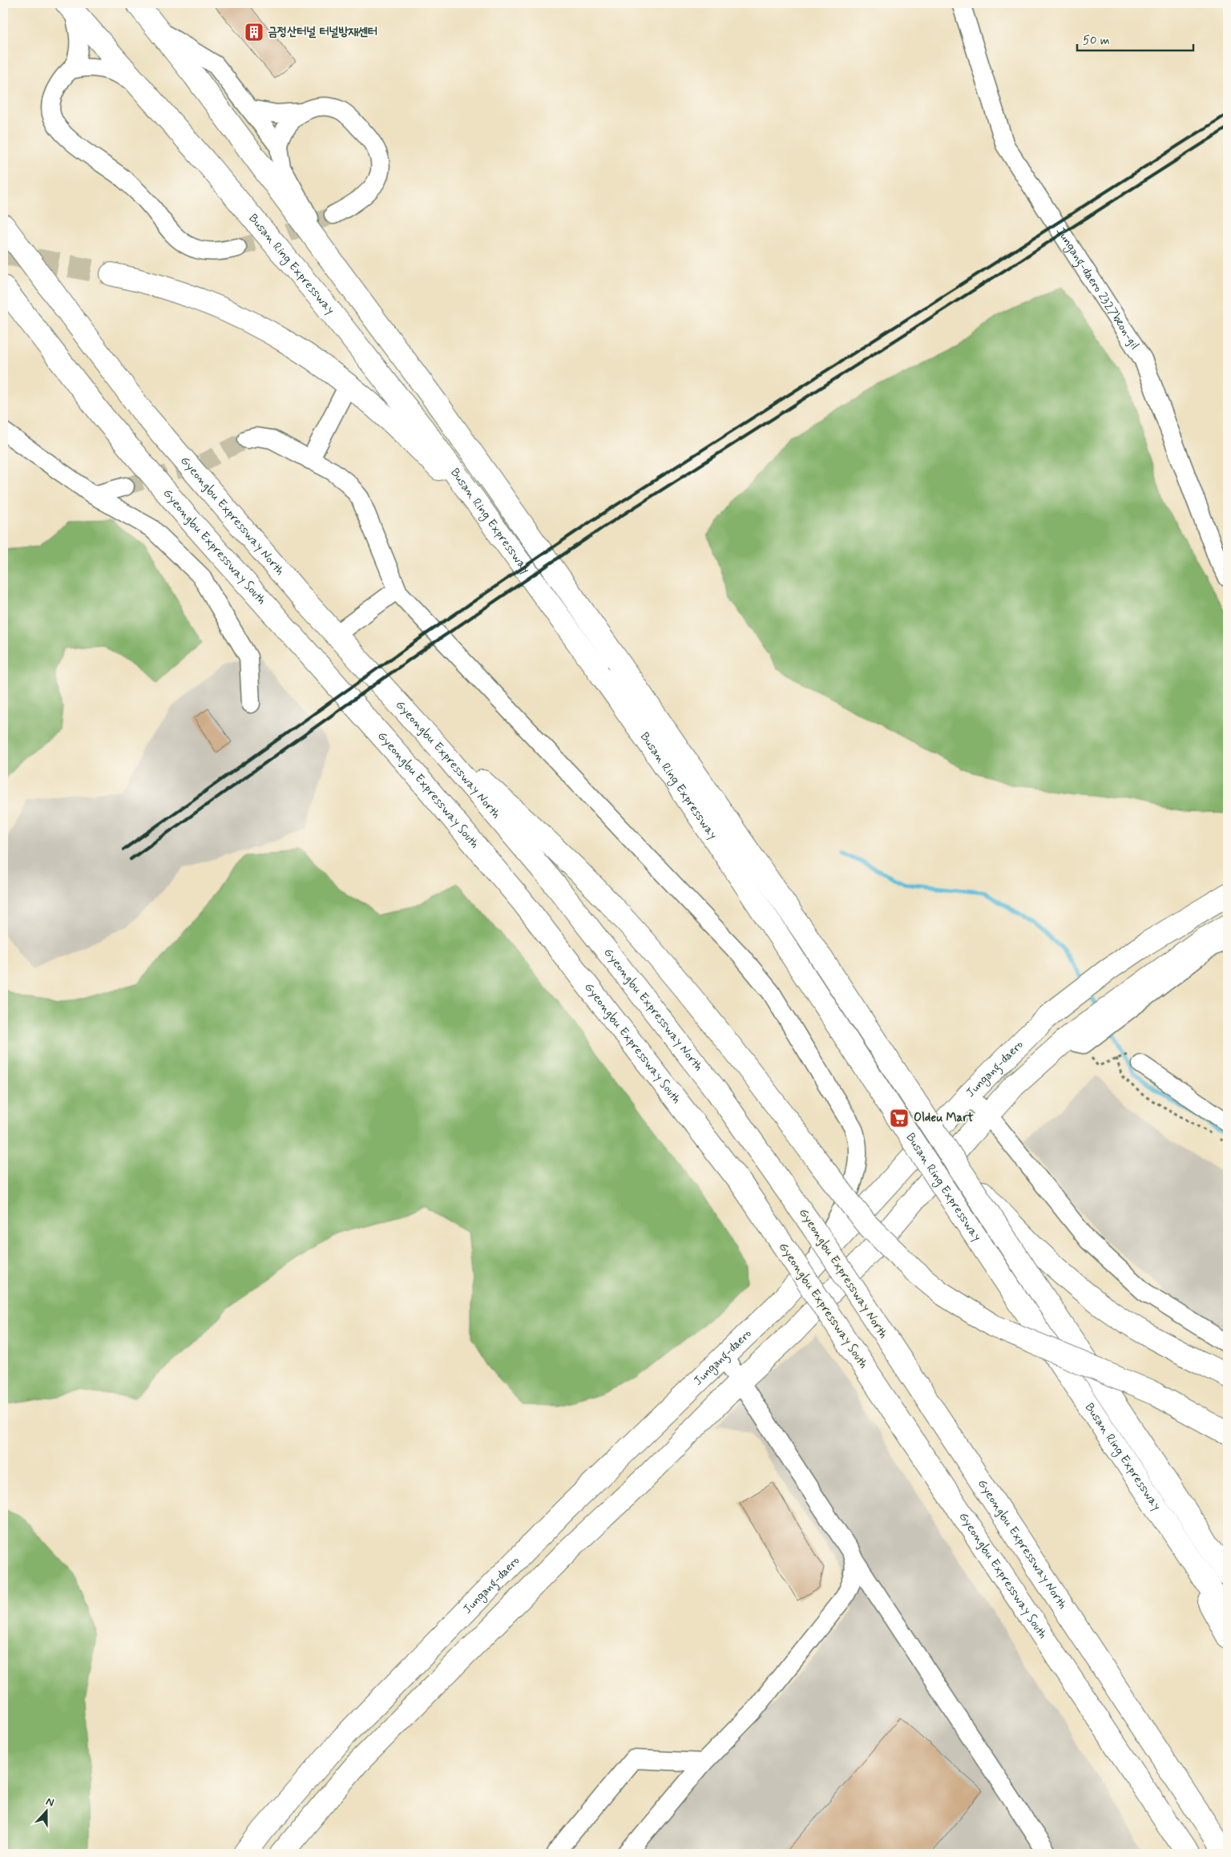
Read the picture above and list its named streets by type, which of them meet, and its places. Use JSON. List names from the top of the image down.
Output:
{
  "streets": {
    "main road": [
      "Busan Ring Expressway",
      "Gyeongbu Expressway North",
      "Gyeongbu Expressway South",
      "Jungang-daero"
    ],
    "street": ["Jungang-daero 2327beon-gil"]
  },
  "places": {
    "building": ["금정산터널 터널방재센터"],
    "supermarket": ["Oldeu Mart"]
  },
  "scale_bar": "50 m",
  "north": "top"
}
